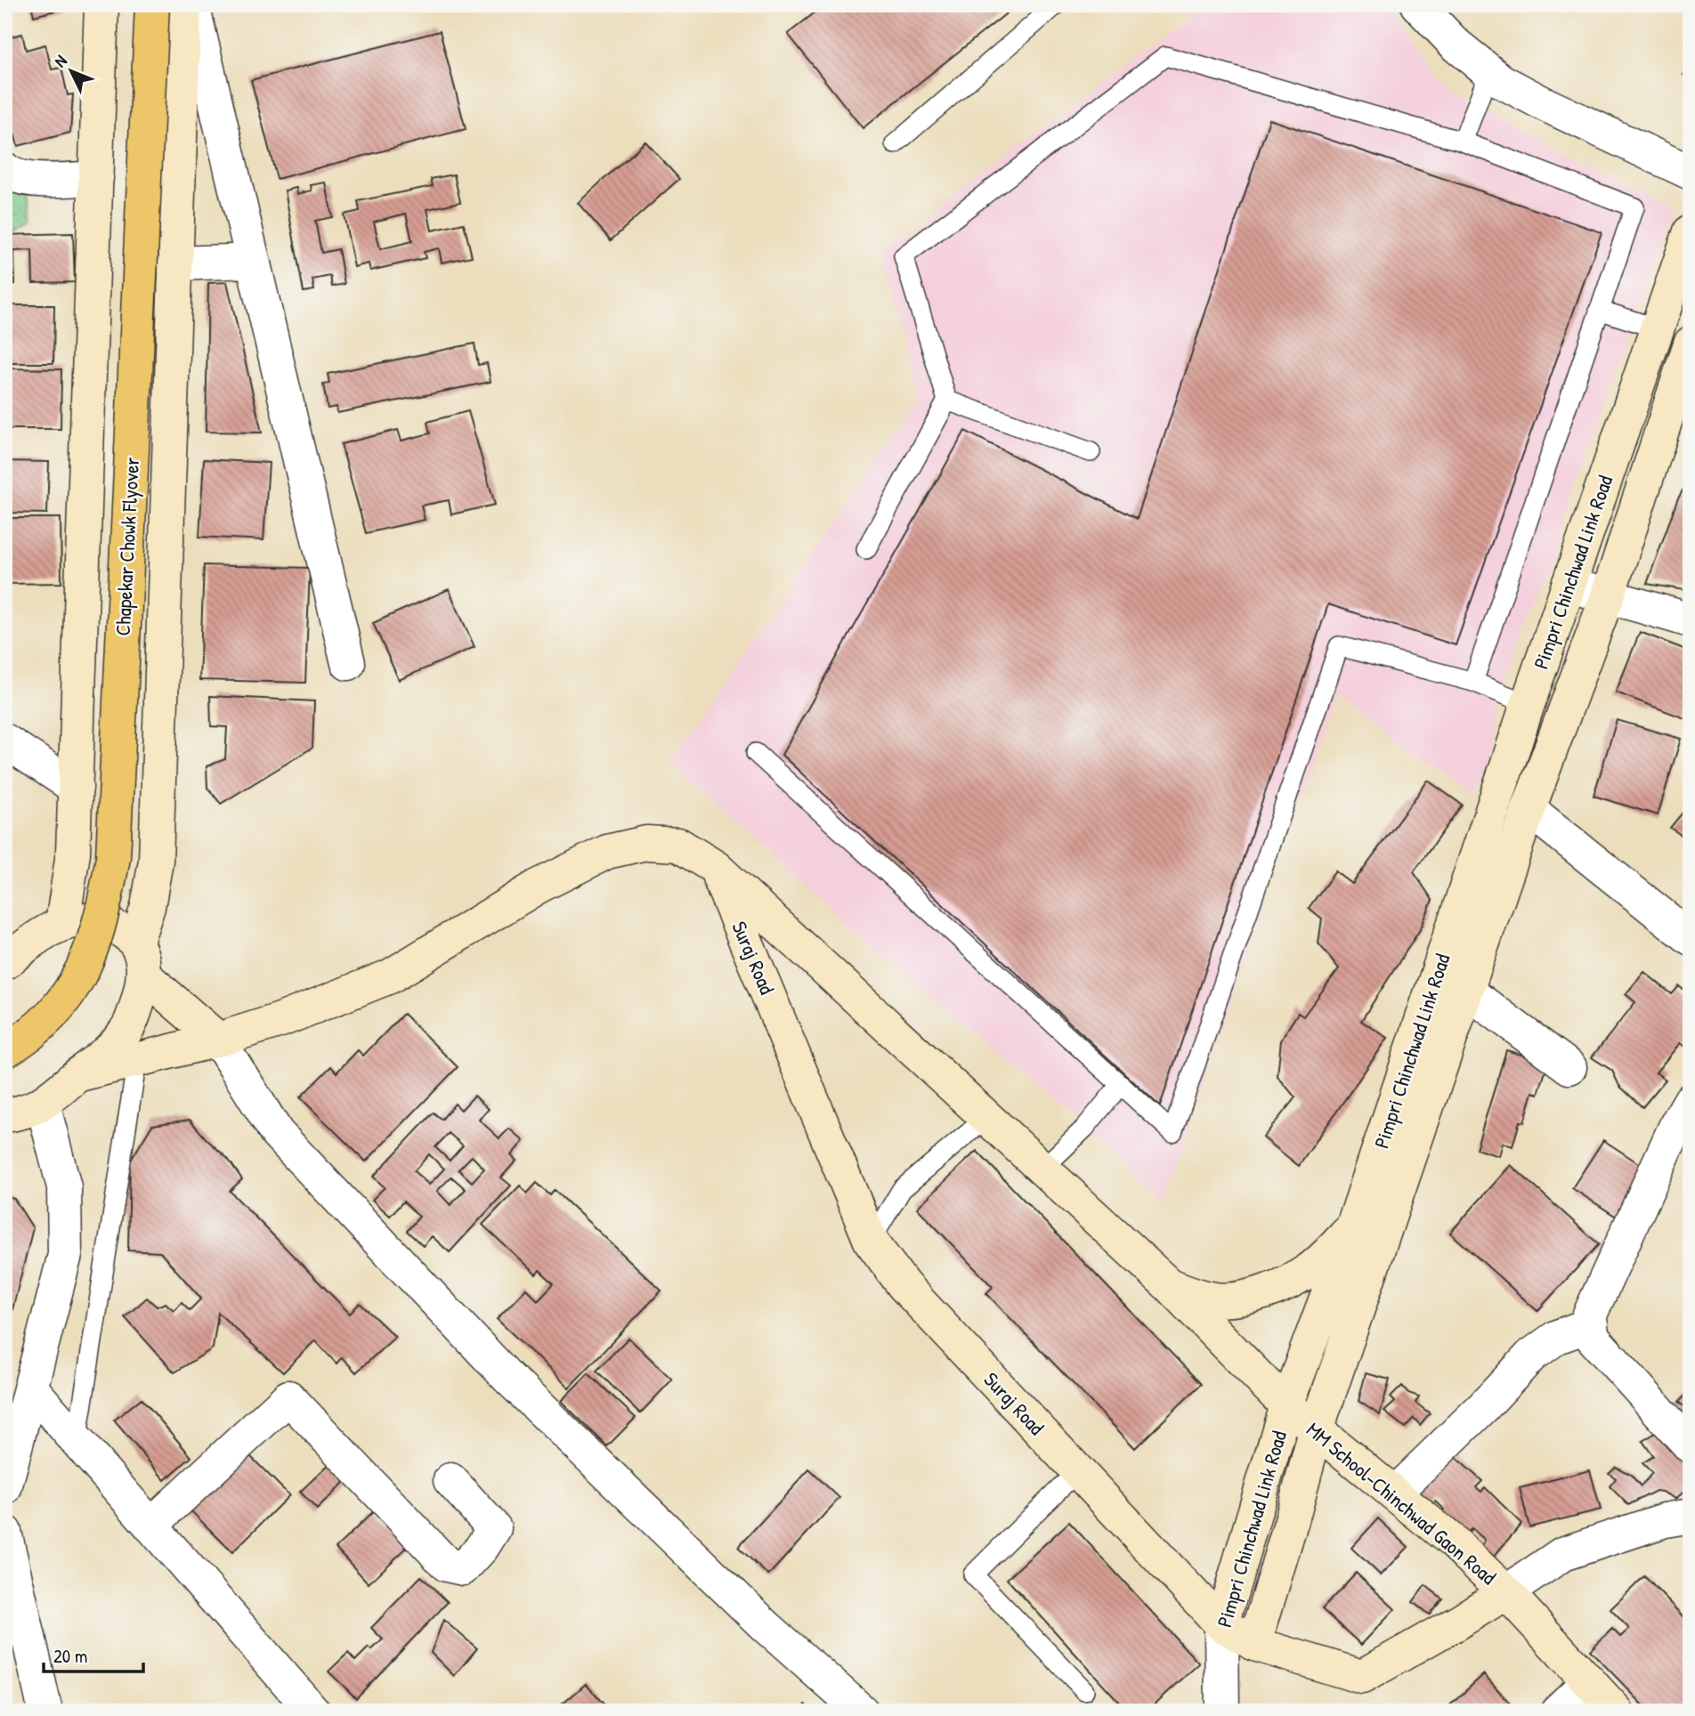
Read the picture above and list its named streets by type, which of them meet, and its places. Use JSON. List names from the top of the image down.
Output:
{
  "streets": {
    "main road": [
      "Chapekar Chowk Flyover",
      "Pimpri Chinchwad Link Road",
      "Suraj Road",
      "MM School-Chinchwad Gaon Road"
    ]
  },
  "crossings": [
    ["Pimpri Chinchwad Link Road", "Suraj Road"],
    ["Pimpri Chinchwad Link Road", "MM School-Chinchwad Gaon Road"],
    ["Suraj Road", "MM School-Chinchwad Gaon Road"]
  ],
  "scale_bar": "20 m",
  "north": "top left"
}
